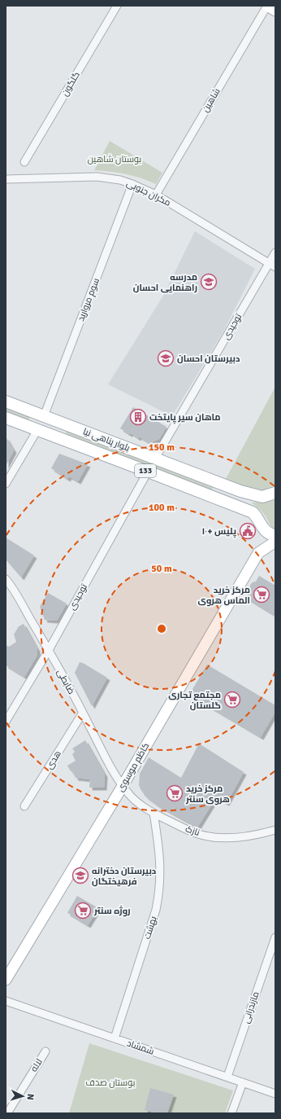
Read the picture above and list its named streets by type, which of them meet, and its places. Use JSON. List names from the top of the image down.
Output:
{
  "streets": {
    "main road": ["بلوار پناهی نیا", "133", "کاظم موسوی"],
    "street": [
      "گلگون",
      "شاهین",
      "مکران جنوبی",
      "سوم مروارید",
      "توحیدی",
      "ضابطی",
      "هدی",
      "نازک",
      "بهشت",
      "مازندرانی",
      "شمشاد",
      "لاله"
    ]
  },
  "crossings": [
    ["شاهین", "مکران جنوبی"],
    ["مکران جنوبی", "سوم مروارید"],
    ["مکران جنوبی", "توحیدی"],
    ["سوم مروارید", "بلوار پناهی نیا"],
    ["توحیدی", "بلوار پناهی نیا"],
    ["توحیدی", "ضابطی"],
    ["ضابطی", "هدی"],
    ["ضابطی", "کاظم موسوی"],
    ["ضابطی", "نازک"],
    ["کاظم موسوی", "نازک"],
    ["نازک", "بهشت"],
    ["بهشت", "شمشاد"],
    ["مازندرانی", "شمشاد"]
  ],
  "parks": ["بوستان شاهین", "بوستان صدف"],
  "places": {
    "school or university": ["مدرسه راهنمایی احسان", "دبیرستان احسان", "دبیرستان دخترانه فرهیختگان"],
    "building": ["ماهان سیر پایتخت"],
    "public building": ["پلیس +۱۰"],
    "supermarket": [
      "مرکز خرید الماس هروی",
      "مجتمع تجاری گلستان",
      "مرکز خرید هروی سنتر",
      "روژه سنتر"
    ]
  },
  "north": "right",
  "rings": ["150 m", "100 m", "50 m"]
}
